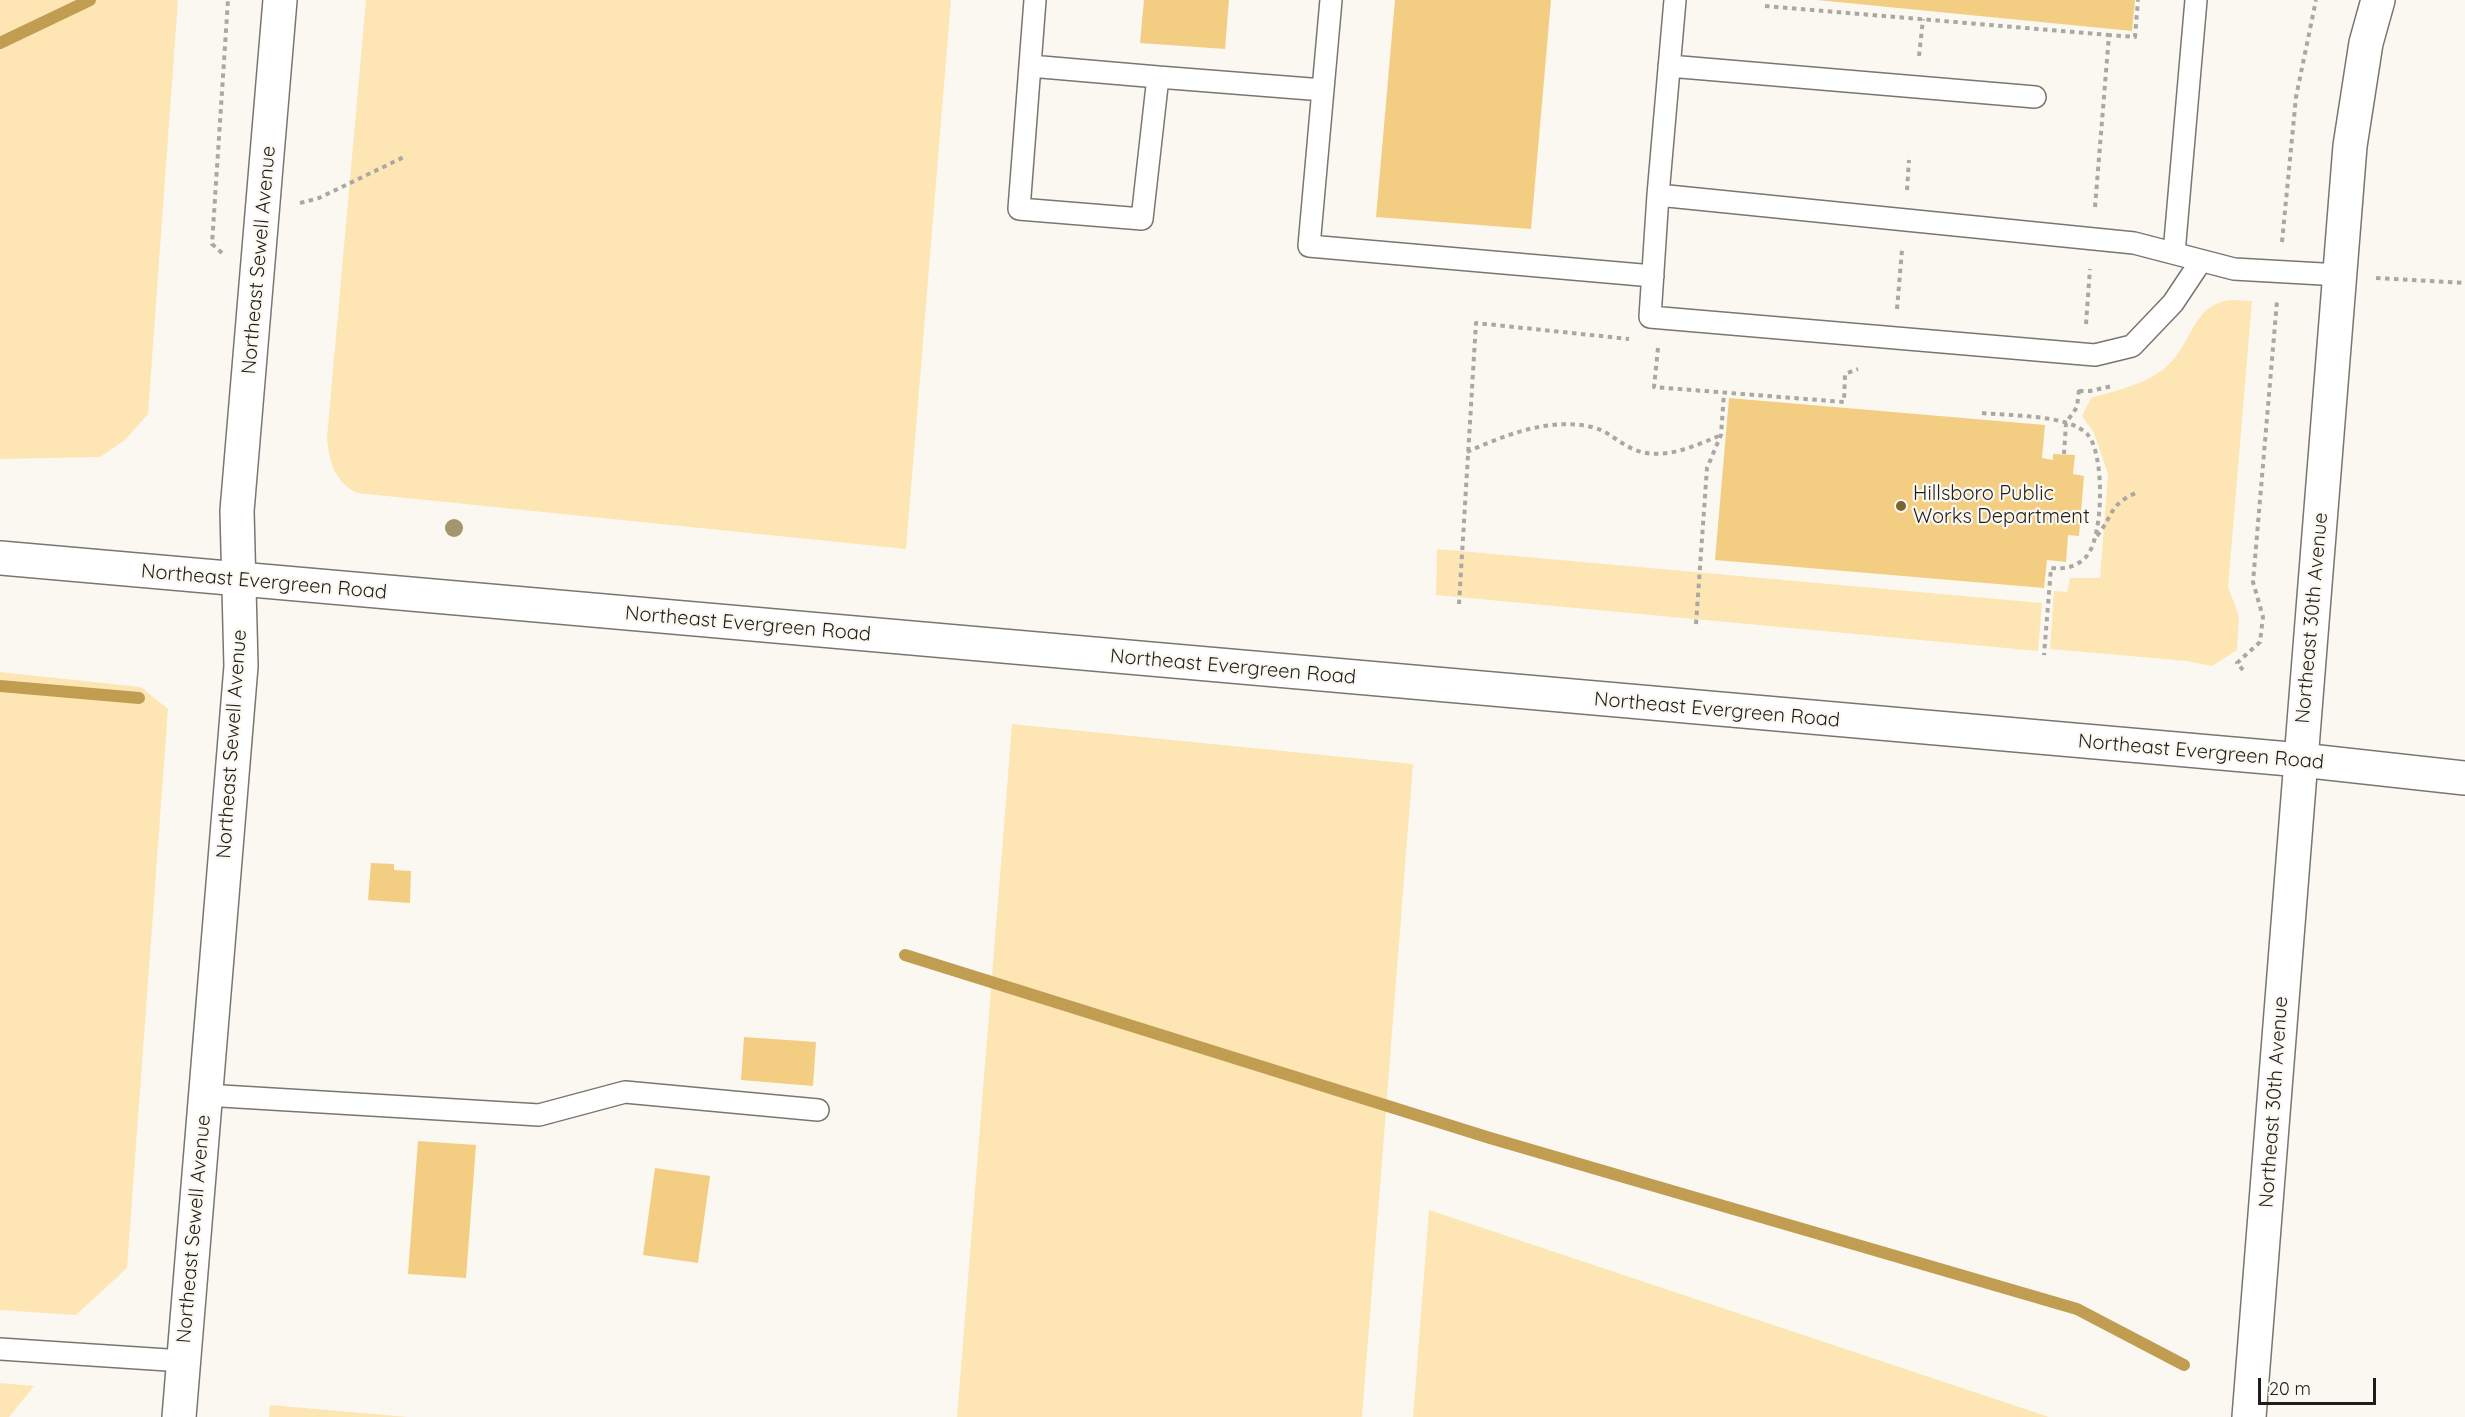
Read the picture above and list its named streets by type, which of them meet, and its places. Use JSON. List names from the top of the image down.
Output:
{
  "streets": {
    "street": ["Northeast Sewell Avenue", "Northeast Evergreen Road", "Northeast 30th Avenue"]
  },
  "crossings": [
    ["Northeast Sewell Avenue", "Northeast Evergreen Road"],
    ["Northeast Evergreen Road", "Northeast 30th Avenue"]
  ],
  "places": ["Hillsboro Public Works Department"],
  "scale_bar": "20 m"
}
